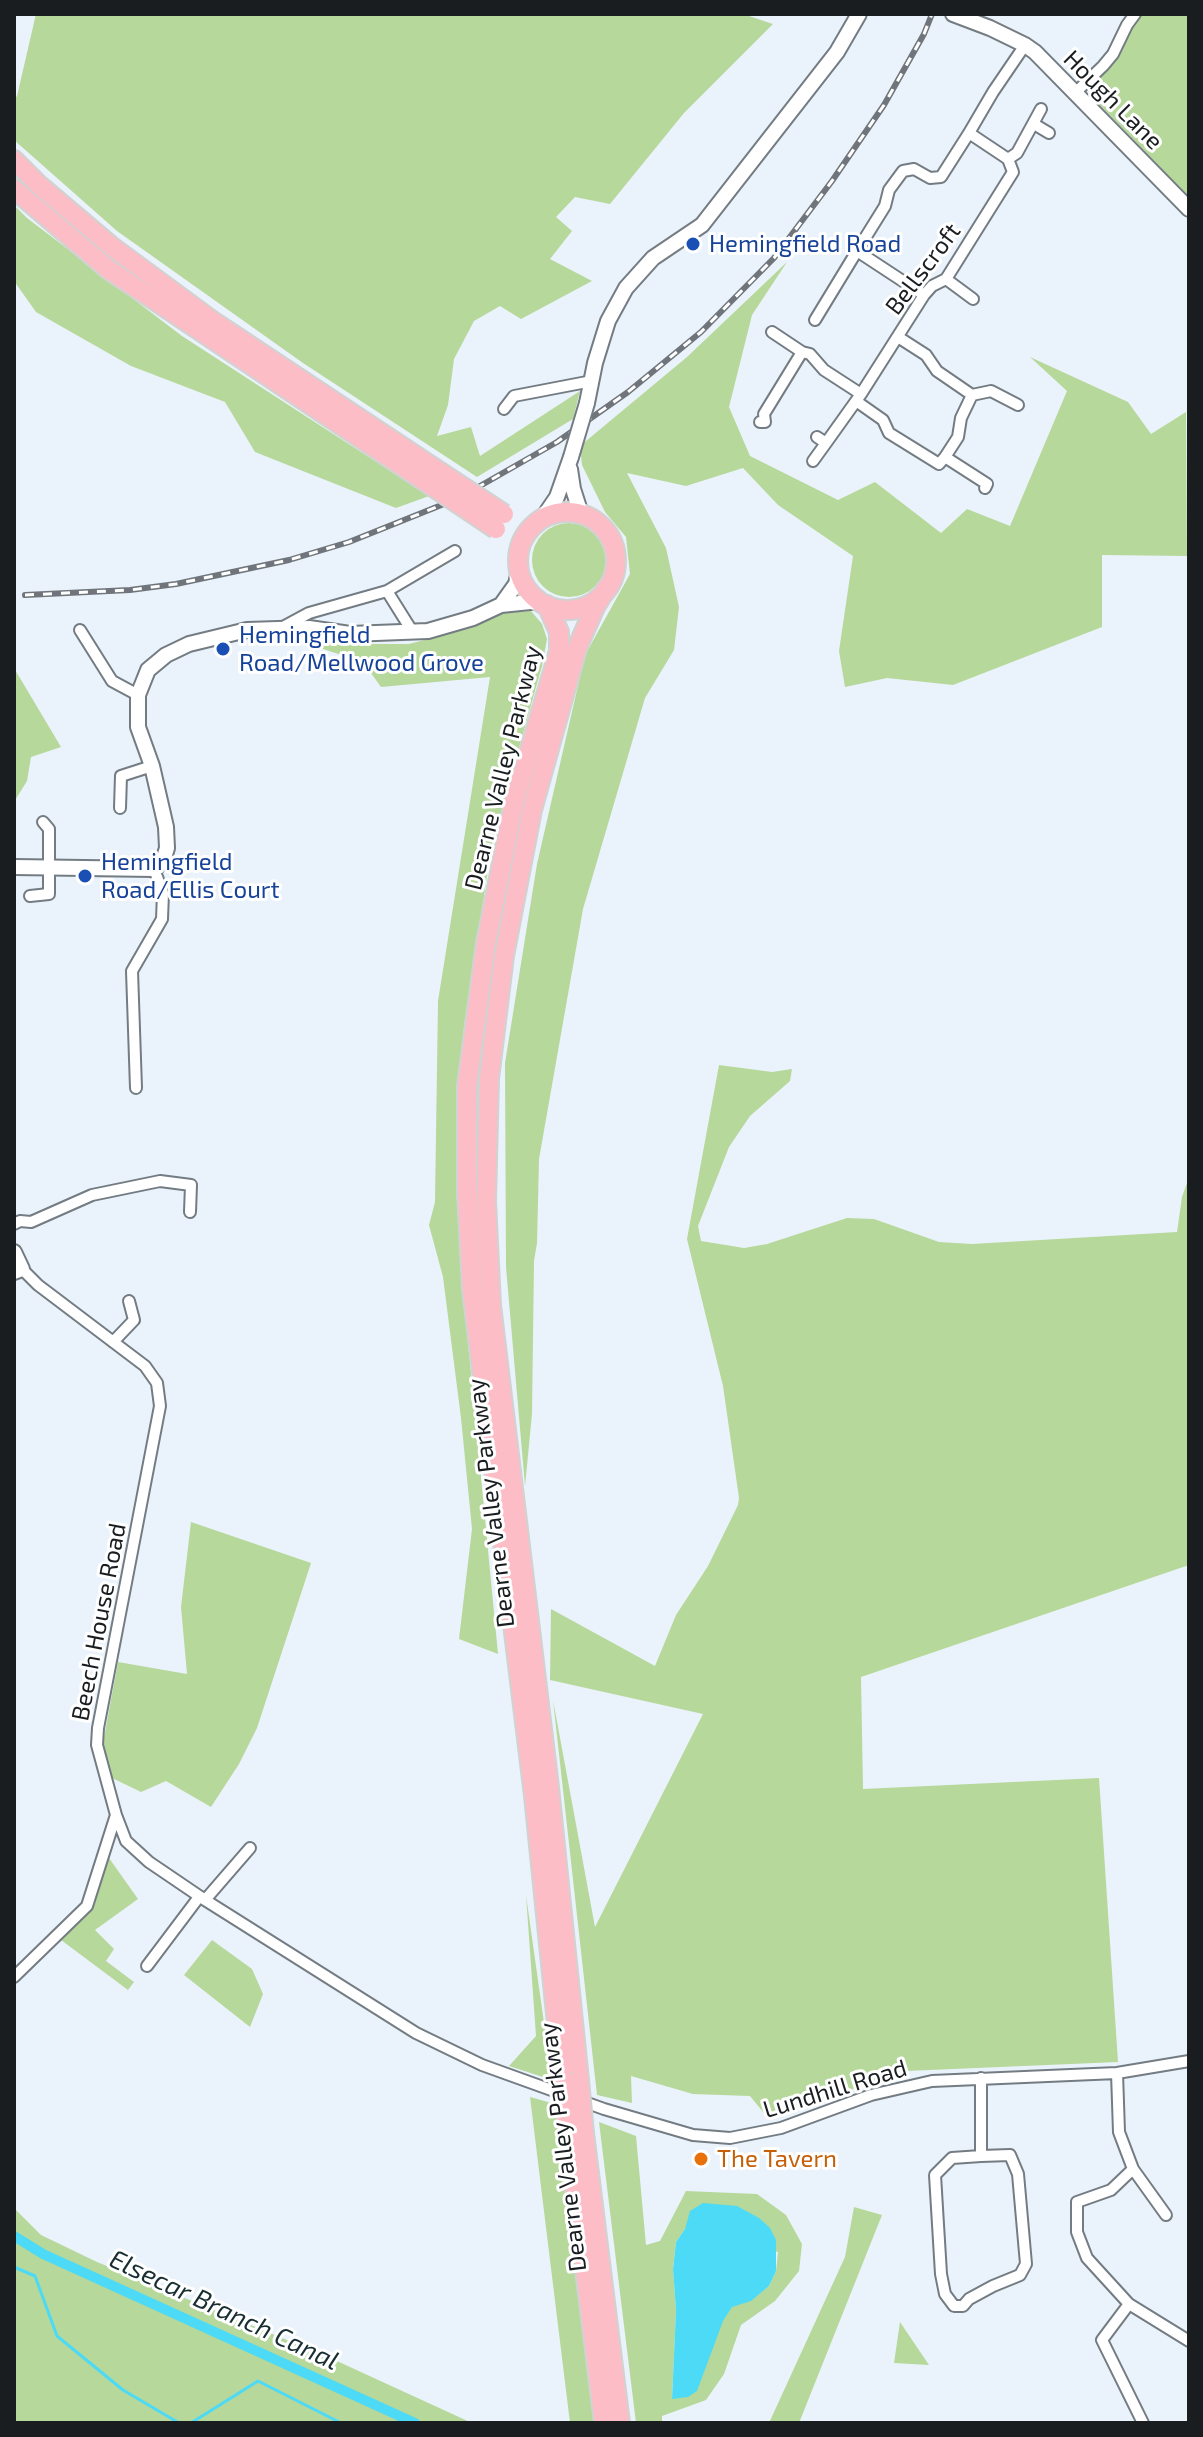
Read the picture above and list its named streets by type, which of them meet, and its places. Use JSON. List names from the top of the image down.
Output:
{
  "streets": {
    "highway": ["Dearne Valley Parkway"],
    "street": [
      "Hough Lane",
      "Bellscroft",
      "Beech House Road",
      "Lundhill Road"
    ]
  },
  "crossings": [
    ["Beech House Road", "Lundhill Road"]
  ],
  "water": ["Elsecar Branch Canal"],
  "places": [
    "Hemingfield Road",
    "Hemingfield Road/Mellwood Grove",
    "Hemingfield Road/Ellis Court",
    "The Tavern"
  ]
}
